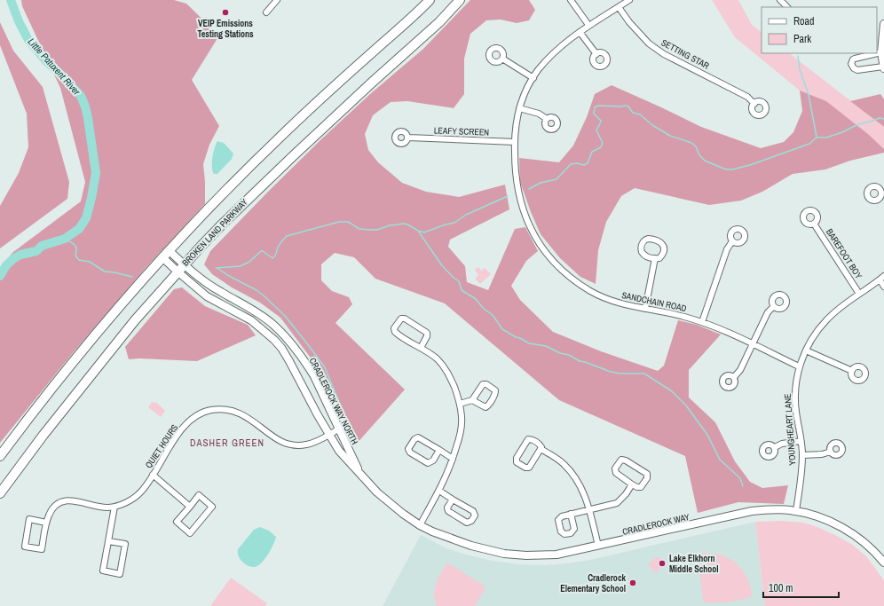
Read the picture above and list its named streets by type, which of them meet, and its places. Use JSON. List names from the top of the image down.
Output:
{
  "streets": {
    "main road": ["BROKEN LAND PARKWAY"],
    "street": [
      "SETTING STAR",
      "LEAFY SCREEN",
      "BAREFOOT BOY",
      "SANDCHAIN ROAD",
      "CRADLEROCK WAY NORTH",
      "YOUNGHEART LANE",
      "QUIET HOURS",
      "CRADLEROCK WAY"
    ]
  },
  "crossings": [
    ["SETTING STAR", "SANDCHAIN ROAD"],
    ["LEAFY SCREEN", "SANDCHAIN ROAD"],
    ["BROKEN LAND PARKWAY", "CRADLEROCK WAY NORTH"],
    ["BAREFOOT BOY", "YOUNGHEART LANE"],
    ["SANDCHAIN ROAD", "YOUNGHEART LANE"],
    ["CRADLEROCK WAY NORTH", "QUIET HOURS"],
    ["CRADLEROCK WAY NORTH", "CRADLEROCK WAY"],
    ["YOUNGHEART LANE", "CRADLEROCK WAY"]
  ],
  "districts": ["DASHER GREEN"],
  "water": ["Little Patuxent River"],
  "places": ["VEIP Emissions Testing Stations", "Lake Elkhorn Middle School", "Cradlerock Elementary School"],
  "legend": ["Road", "Park"],
  "scale_bar": "100 m"
}
